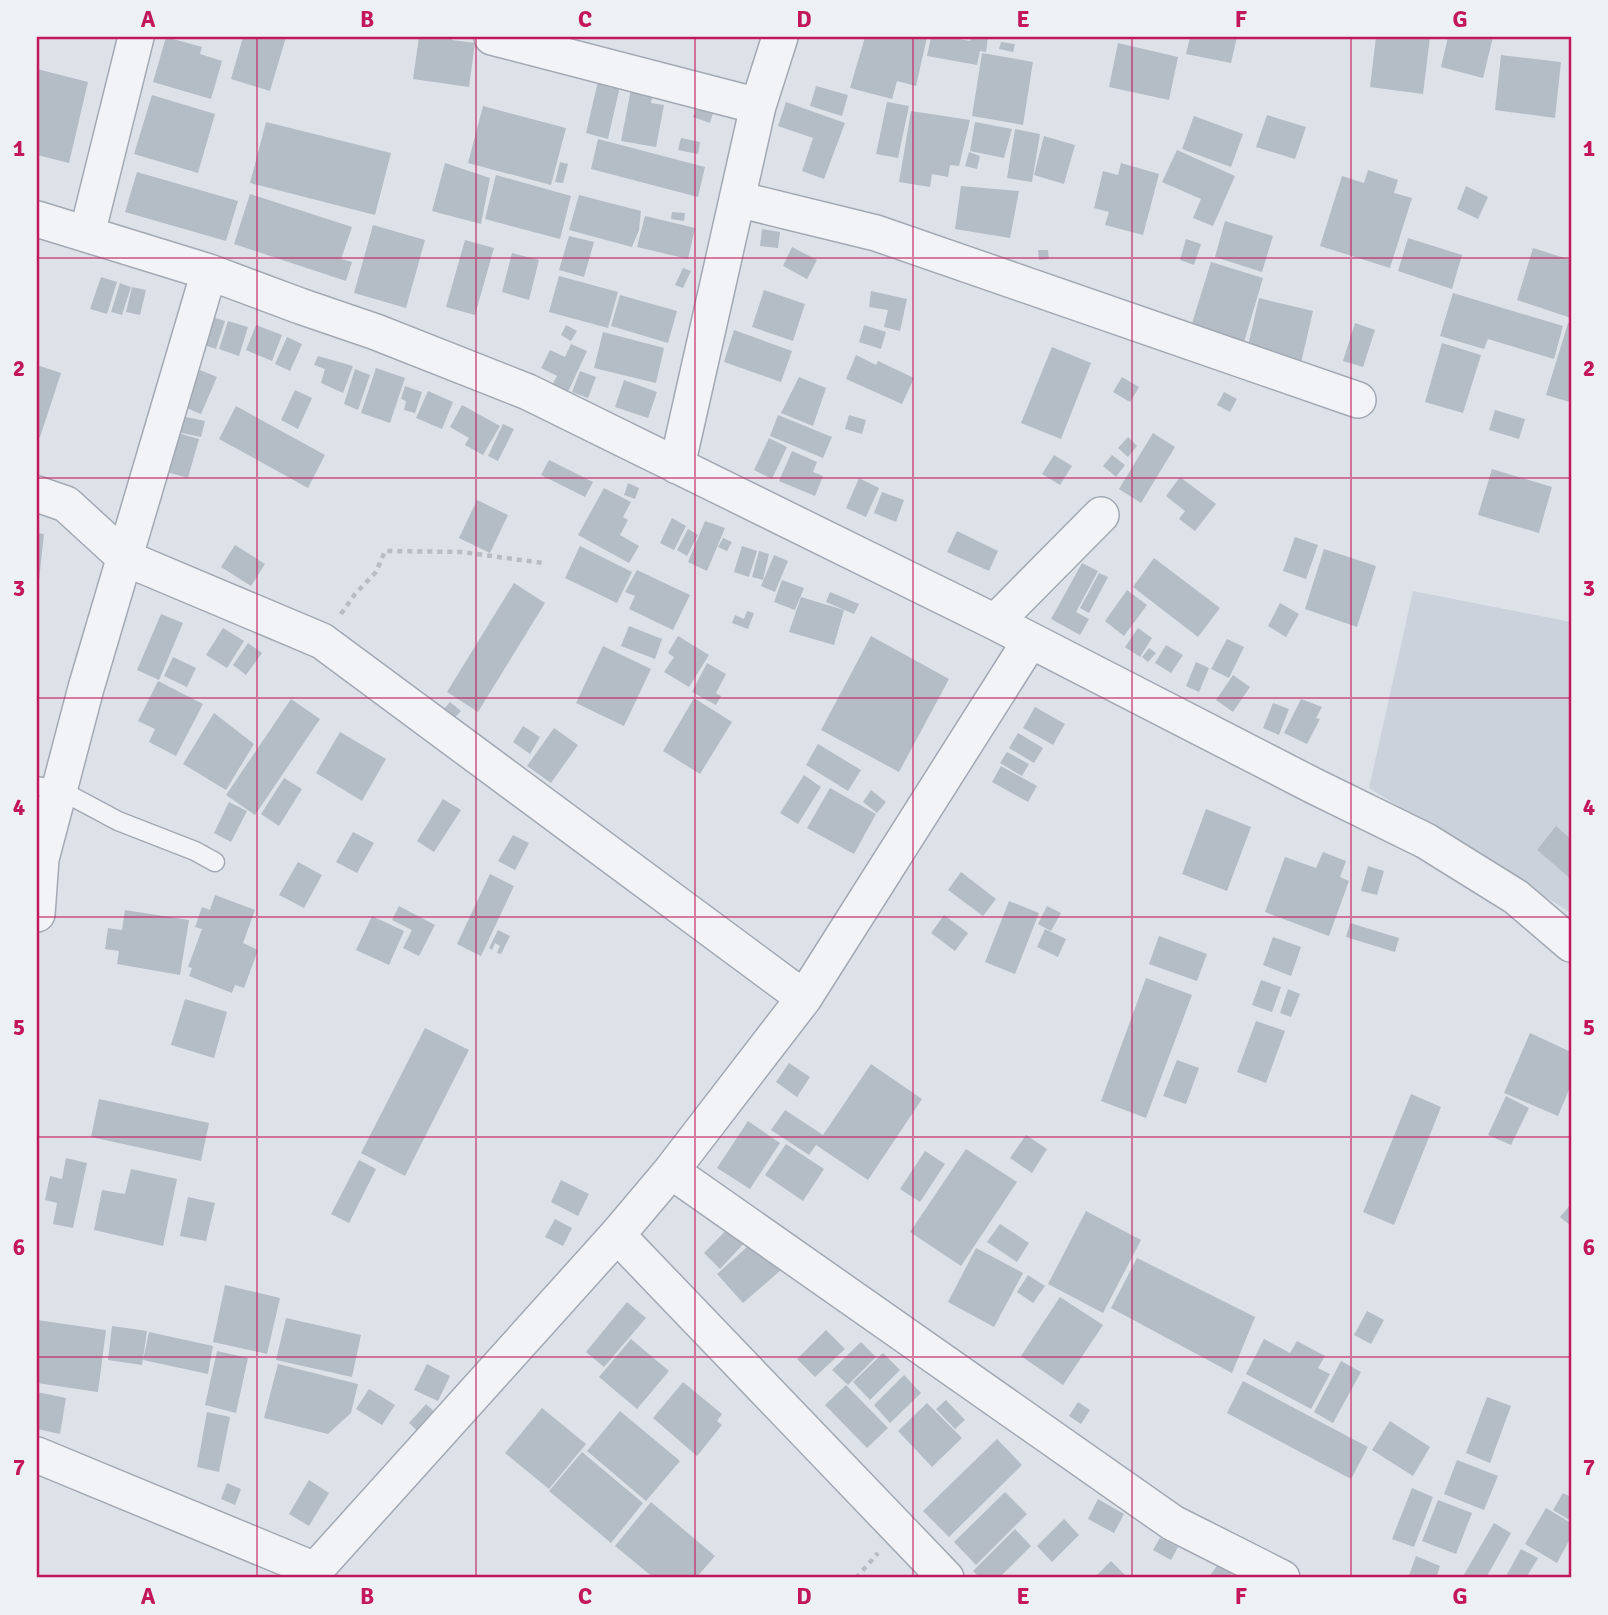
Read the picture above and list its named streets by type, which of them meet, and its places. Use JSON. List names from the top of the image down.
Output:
{
  "grid": {
    "columns": [
      "A",
      "B",
      "C",
      "D",
      "E",
      "F",
      "G"
    ],
    "rows": [
      "1",
      "2",
      "3",
      "4",
      "5",
      "6",
      "7"
    ]
  }
}
